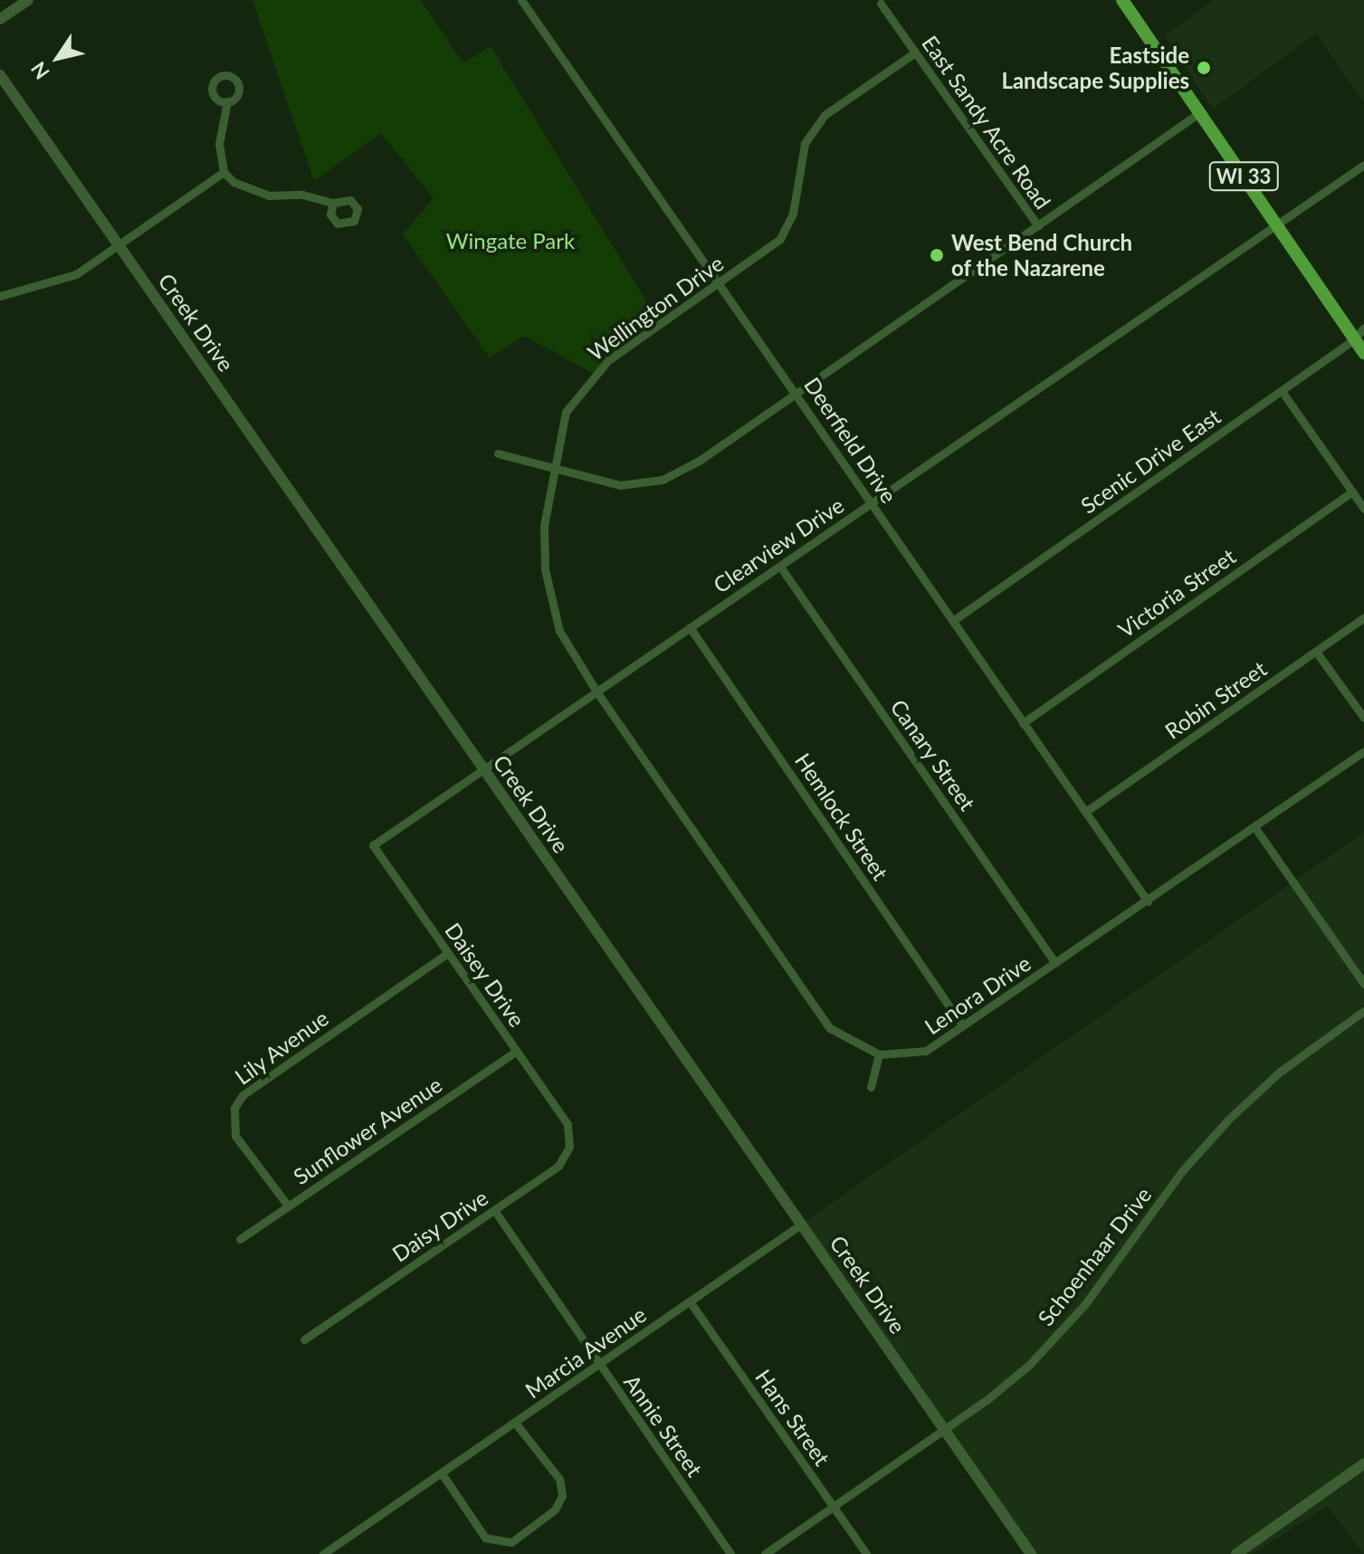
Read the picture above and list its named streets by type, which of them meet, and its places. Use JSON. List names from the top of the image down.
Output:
{
  "streets": {
    "main road": ["WI 33"],
    "street": [
      "East Sandy Acre Road",
      "Wellington Drive",
      "Creek Drive",
      "Deerfield Drive",
      "Scenic Drive East",
      "Clearview Drive",
      "Victoria Street",
      "Robin Street",
      "Canary Street",
      "Hemlock Street",
      "Daisey Drive",
      "Lenora Drive",
      "Lily Avenue",
      "Sunflower Avenue",
      "Daisy Drive",
      "Schoenhaar Drive",
      "Marcia Avenue",
      "Hans Street",
      "Annie Street"
    ]
  },
  "crossings": [
    ["East Sandy Acre Road", "Wellington Drive"],
    ["WI 33", "Scenic Drive East"],
    ["WI 33", "Clearview Drive"],
    ["Wellington Drive", "Deerfield Drive"],
    ["Wellington Drive", "Clearview Drive"],
    ["Creek Drive", "Clearview Drive"],
    ["Creek Drive", "Schoenhaar Drive"],
    ["Creek Drive", "Marcia Avenue"],
    ["Deerfield Drive", "Scenic Drive East"],
    ["Deerfield Drive", "Clearview Drive"],
    ["Deerfield Drive", "Victoria Street"],
    ["Deerfield Drive", "Robin Street"],
    ["Deerfield Drive", "Lenora Drive"],
    ["Clearview Drive", "Canary Street"],
    ["Clearview Drive", "Hemlock Street"],
    ["Clearview Drive", "Daisey Drive"],
    ["Canary Street", "Lenora Drive"],
    ["Hemlock Street", "Lenora Drive"],
    ["Daisey Drive", "Lily Avenue"],
    ["Daisey Drive", "Sunflower Avenue"],
    ["Daisey Drive", "Daisy Drive"],
    ["Lily Avenue", "Sunflower Avenue"],
    ["Daisy Drive", "Annie Street"],
    ["Schoenhaar Drive", "Hans Street"],
    ["Marcia Avenue", "Hans Street"],
    ["Marcia Avenue", "Annie Street"]
  ],
  "parks": ["Wingate Park"],
  "places": ["Eastside Landscape Supplies", "West Bend Church of the Nazarene"],
  "north": "bottom left"
}
